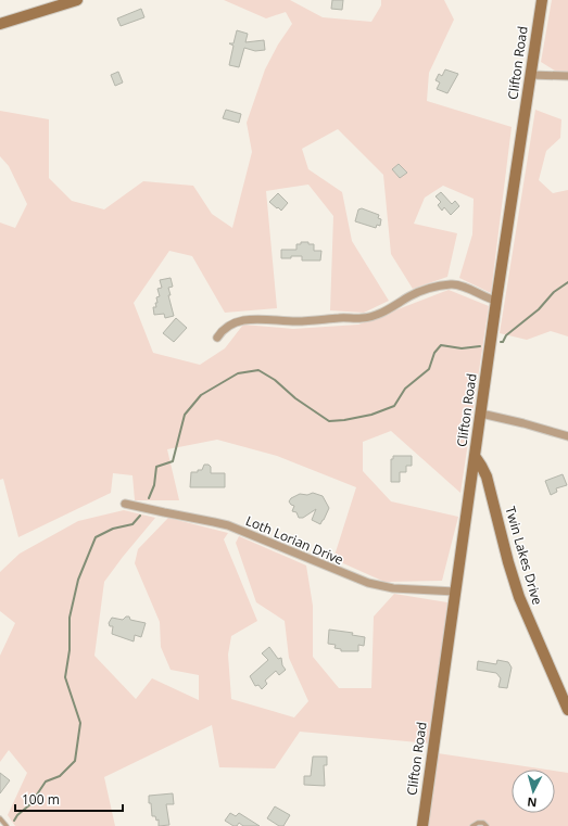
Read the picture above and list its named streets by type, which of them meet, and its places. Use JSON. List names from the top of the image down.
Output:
{
  "streets": {
    "main road": ["Clifton Road", "Twin Lakes Drive"],
    "street": ["Loth Lorian Drive"]
  },
  "crossings": [
    ["Clifton Road", "Loth Lorian Drive"],
    ["Clifton Road", "Twin Lakes Drive"]
  ],
  "scale_bar": "100 m",
  "north": "bottom"
}
